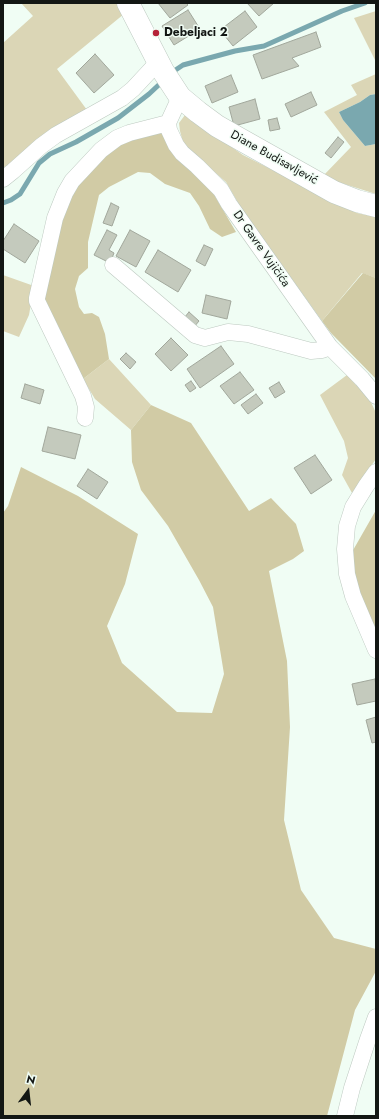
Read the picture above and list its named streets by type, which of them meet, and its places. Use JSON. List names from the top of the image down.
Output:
{
  "streets": {
    "street": ["Diane Budisavljević", "Dr Gavre Vujičića"]
  },
  "places": ["Debeljaci 2"],
  "north": "top"
}
